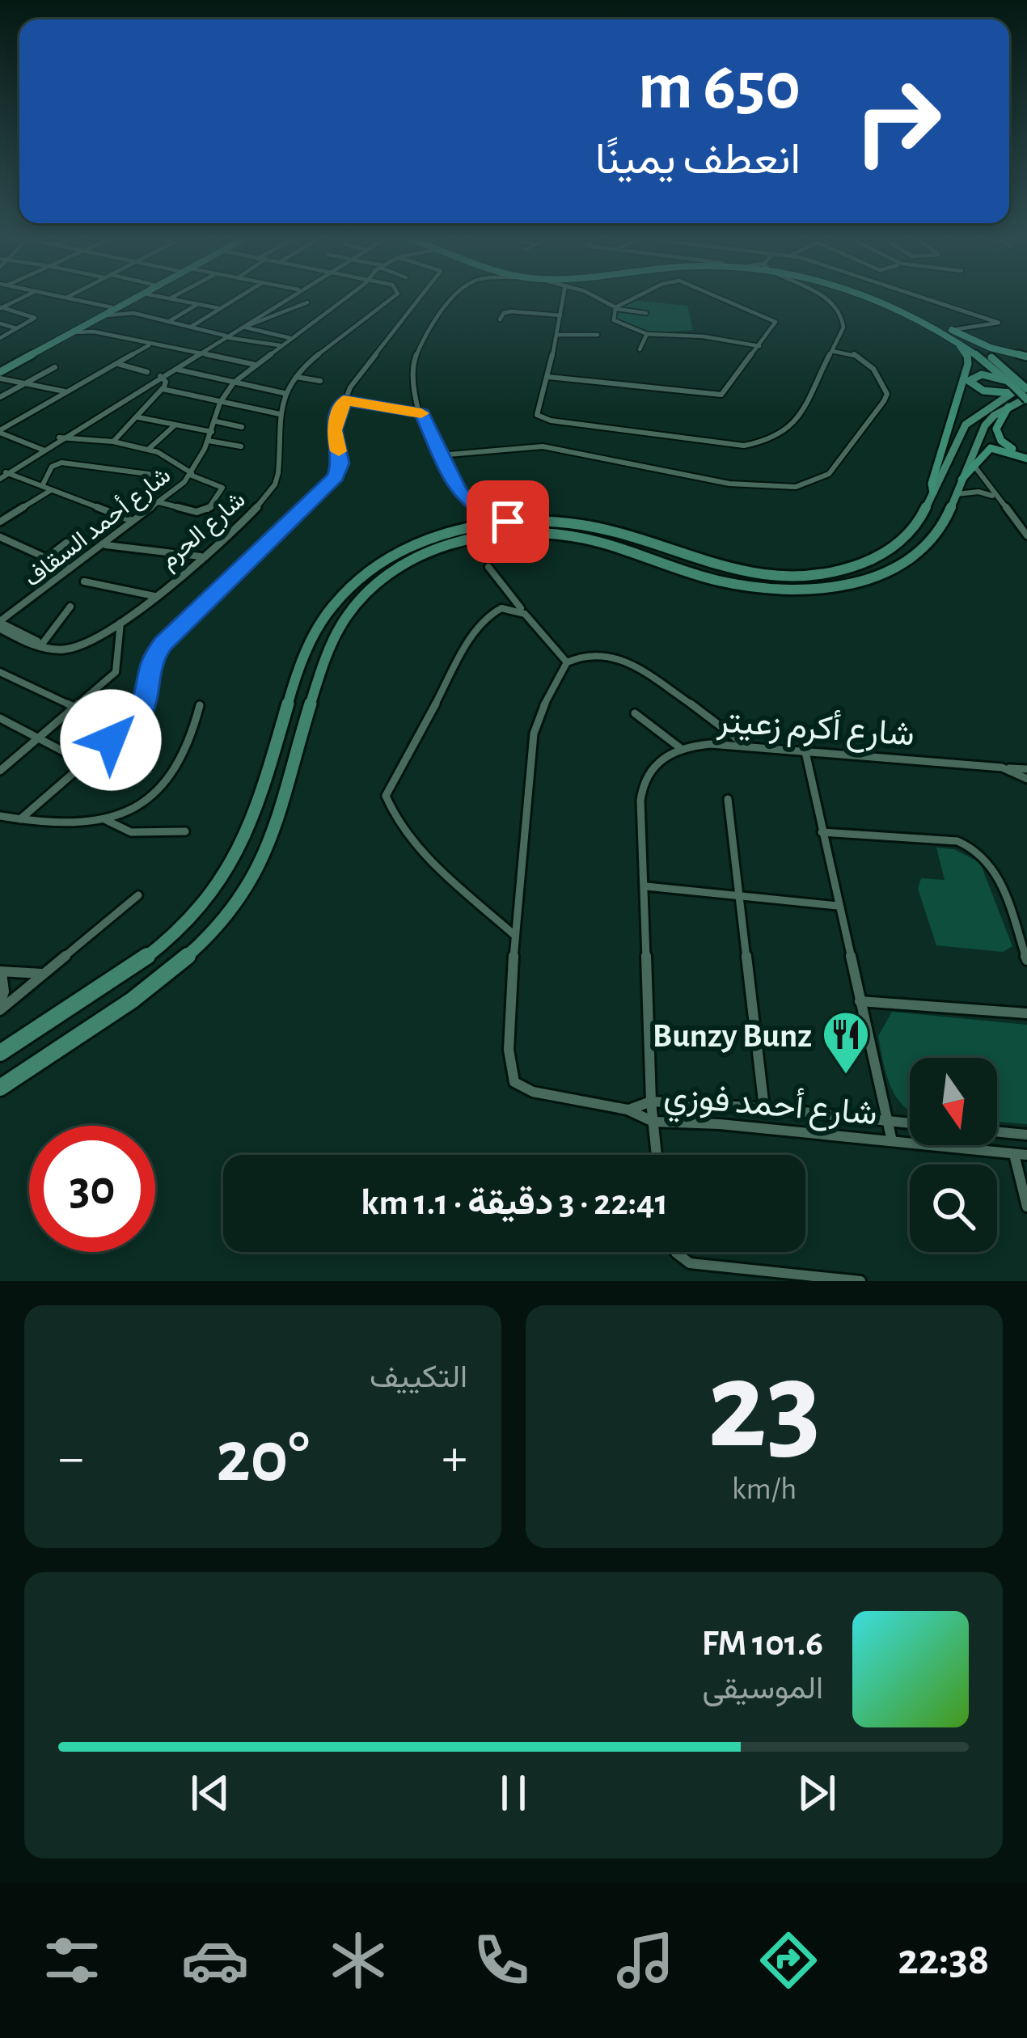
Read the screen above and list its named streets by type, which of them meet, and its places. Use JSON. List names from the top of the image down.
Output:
{
  "streets": {
    "street": [
      "شارع أحمد السقاف",
      "شارع الحرم",
      "شارع أكرم زعيتر",
      "شارع أحمد فوزي"
    ]
  },
  "crossings": [
    ["شارع أكرم زعيتر", "شارع أحمد فوزي"]
  ],
  "places": {
    "restaurant": ["Bunzy Bunz"]
  },
  "north": "bottom",
  "page": {
    "turn": ["650 m", "انعطف يمينًا"],
    "limit": "30",
    "trip": "22:41 · 3 دقيقة · 1.1 km",
    "tile": [
      ["23", "km/h"],
      "التكييف"
    ],
    "heat": ["−", "20°", "+"],
    "song": ["101.6 FM", "الموسيقى"],
    "tabs": "22:38"
  }
}
